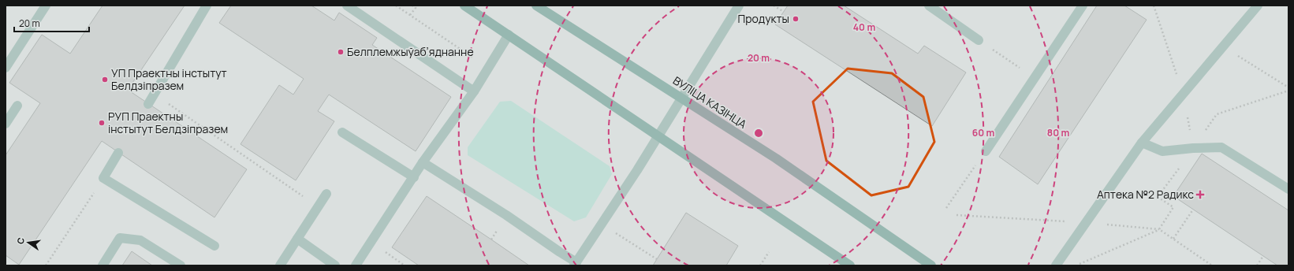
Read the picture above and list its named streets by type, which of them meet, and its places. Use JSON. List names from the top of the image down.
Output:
{
  "streets": {
    "main road": ["ВУЛІЦА КАЗІНЦА"]
  },
  "places": {
    "other": [
      "Продукты",
      "Белплемжыўабʼяднанне",
      "УП Праектны інстытут Белдзіпразем",
      "РУП Праектны інстытут Белдзіпразем"
    ],
    "health": ["Аптека №2 Радикс"]
  },
  "scale_bar": "20 m",
  "north": "left",
  "rings": [
    "40 m",
    "20 m",
    "60 m",
    "80 m"
  ]
}
